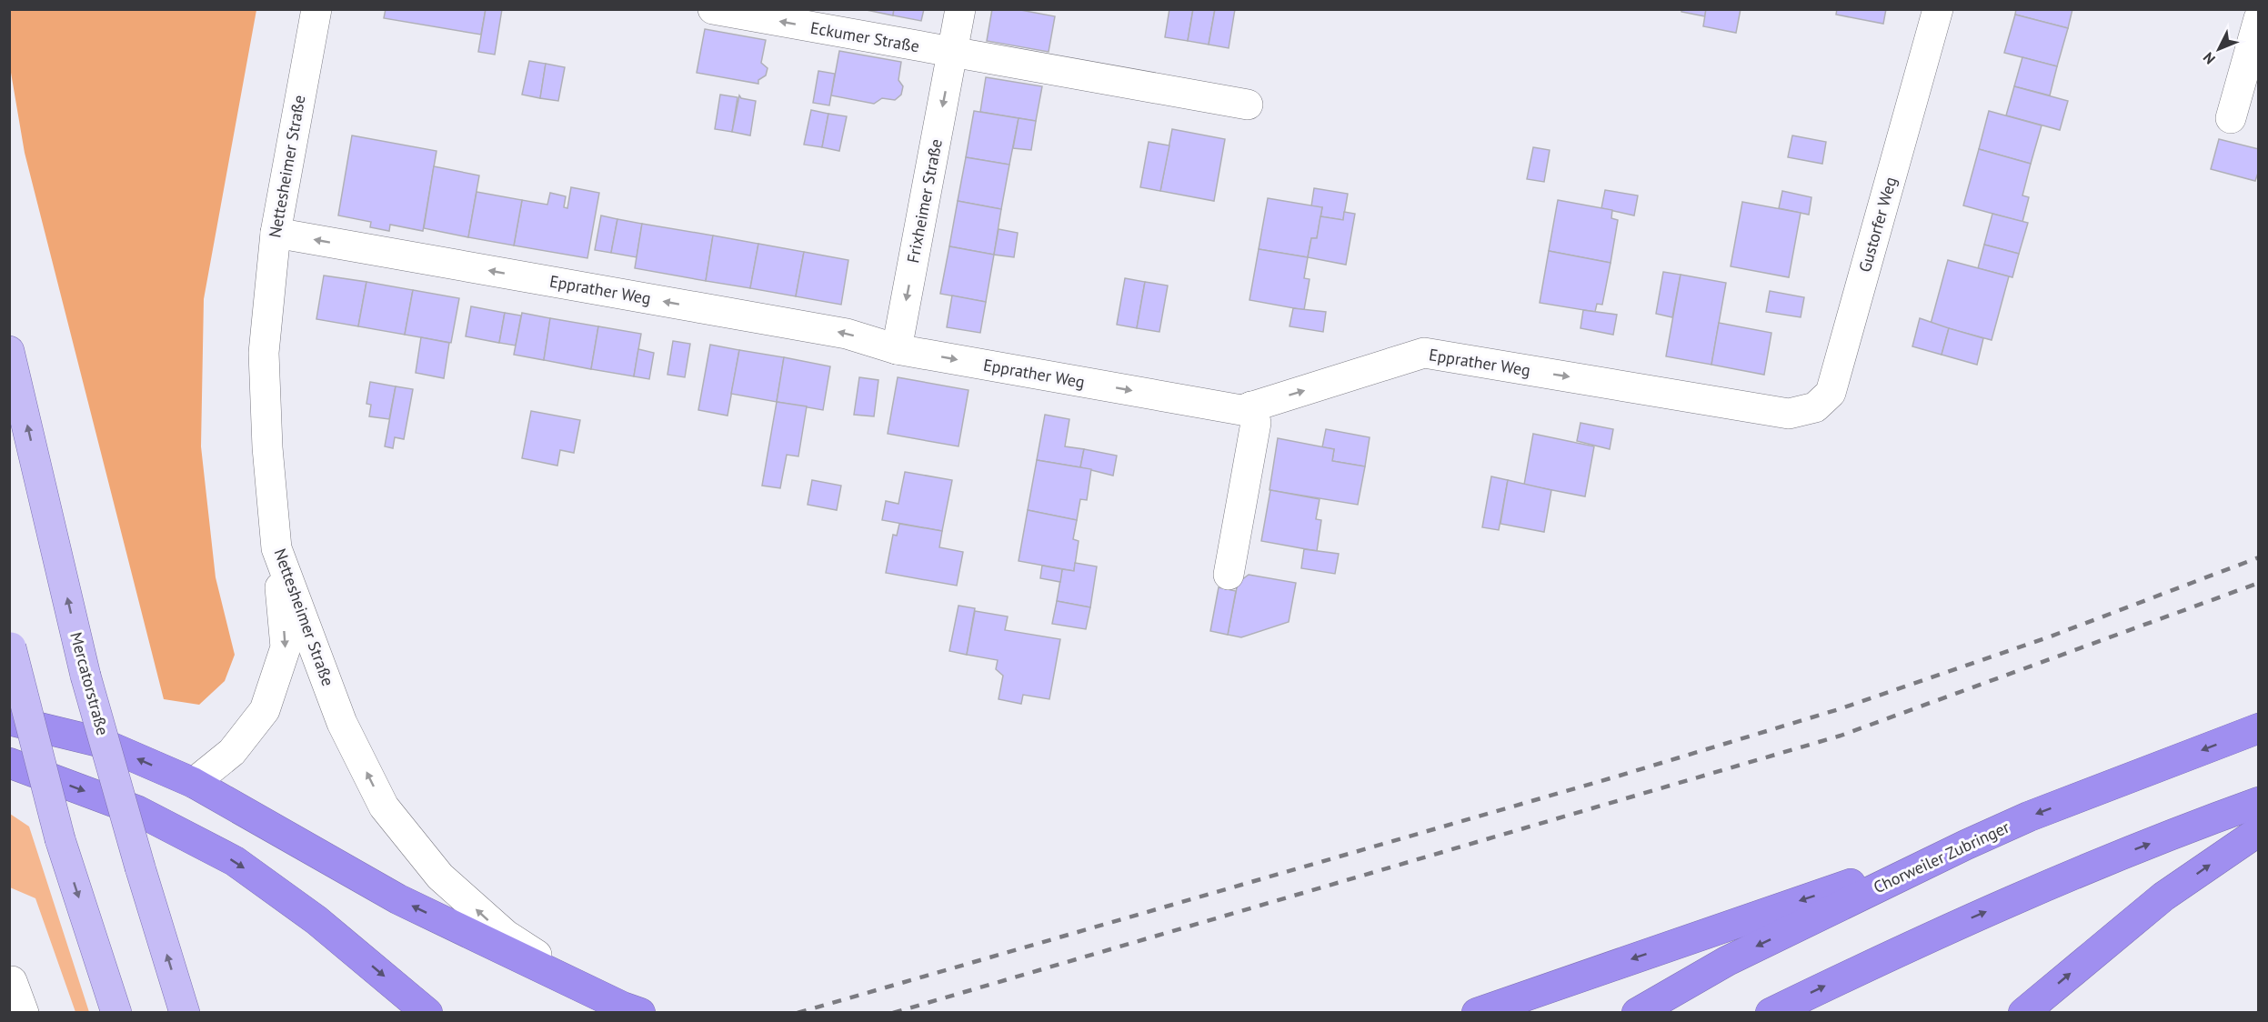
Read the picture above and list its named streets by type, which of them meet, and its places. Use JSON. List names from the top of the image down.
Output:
{
  "streets": {
    "highway": ["Chorweiler Zubringer"],
    "main road": ["Mercatorstraße"],
    "street": [
      "Eckumer Straße",
      "Nettesheimer Straße",
      "Frixheimer Straße",
      "Gustorfer Weg",
      "Epprather Weg"
    ]
  },
  "crossings": [
    ["Eckumer Straße", "Frixheimer Straße"],
    ["Nettesheimer Straße", "Epprather Weg"],
    ["Frixheimer Straße", "Epprather Weg"],
    ["Gustorfer Weg", "Epprather Weg"]
  ],
  "one_way": ["Eckumer Straße", "Nettesheimer Straße", "Frixheimer Straße"],
  "north": "bottom left"
}
